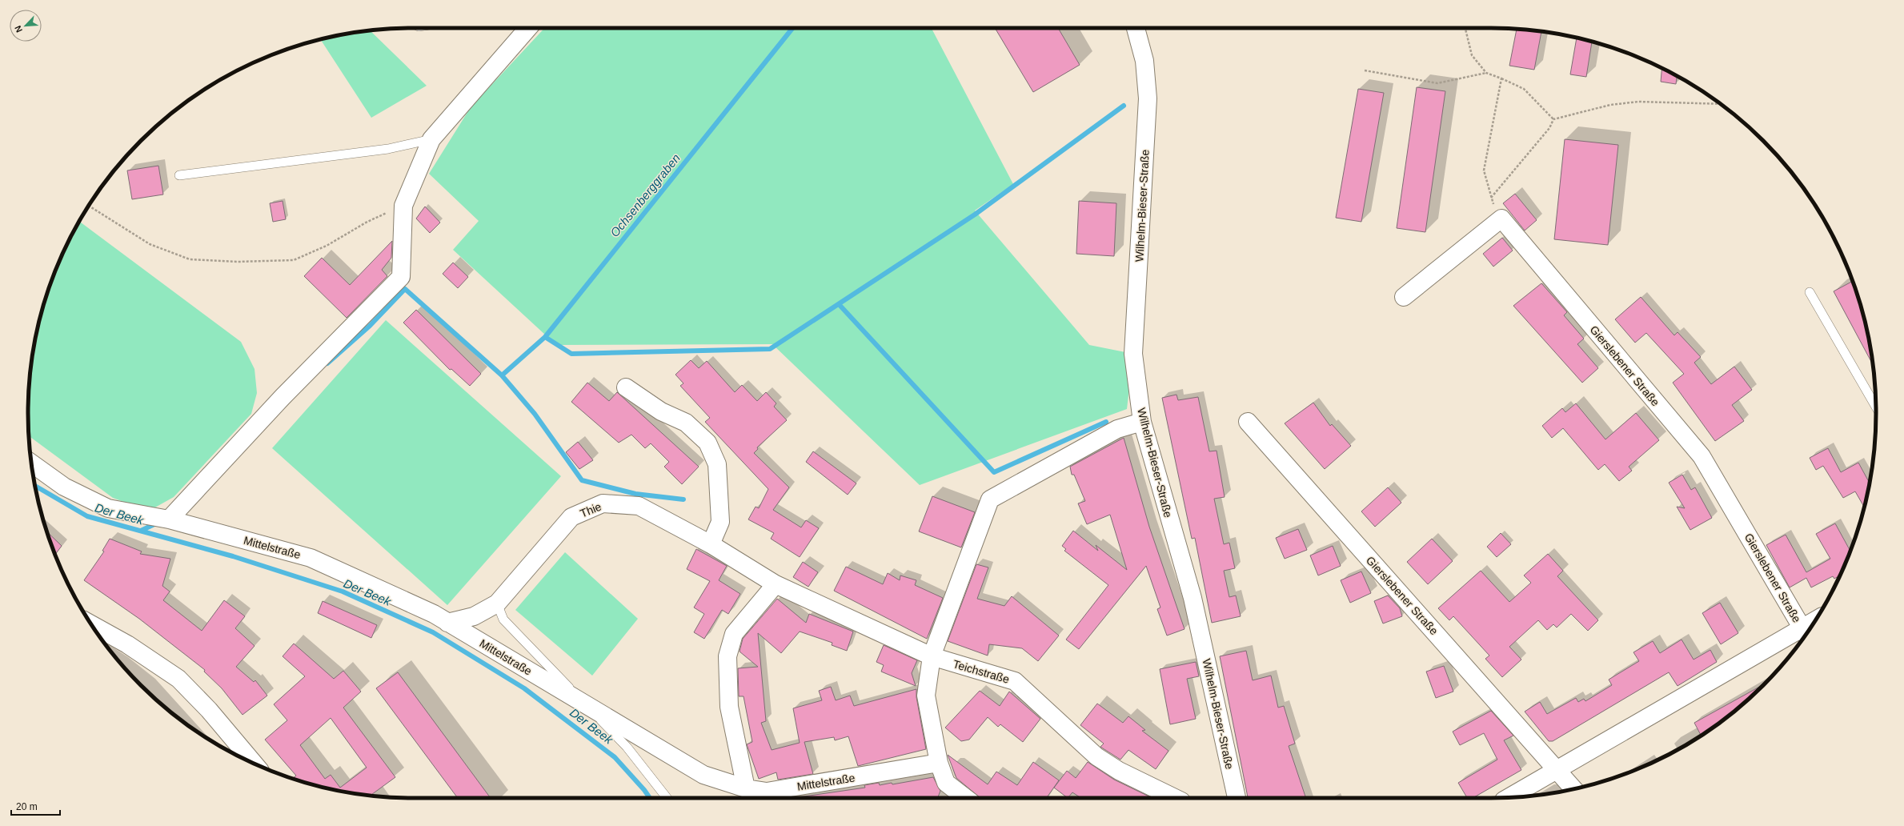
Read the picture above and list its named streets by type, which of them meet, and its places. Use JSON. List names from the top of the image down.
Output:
{
  "streets": {
    "street": [
      "Wilhelm-Bieser-Straße",
      "Gierslebener Straße",
      "Thie",
      "Mittelstraße",
      "Teichstraße"
    ]
  },
  "crossings": [
    ["Thie", "Mittelstraße"],
    ["Thie", "Teichstraße"]
  ],
  "water": ["Ochsenberggraben", "Der Beek"],
  "scale_bar": "20 m",
  "north": "bottom left"
}
